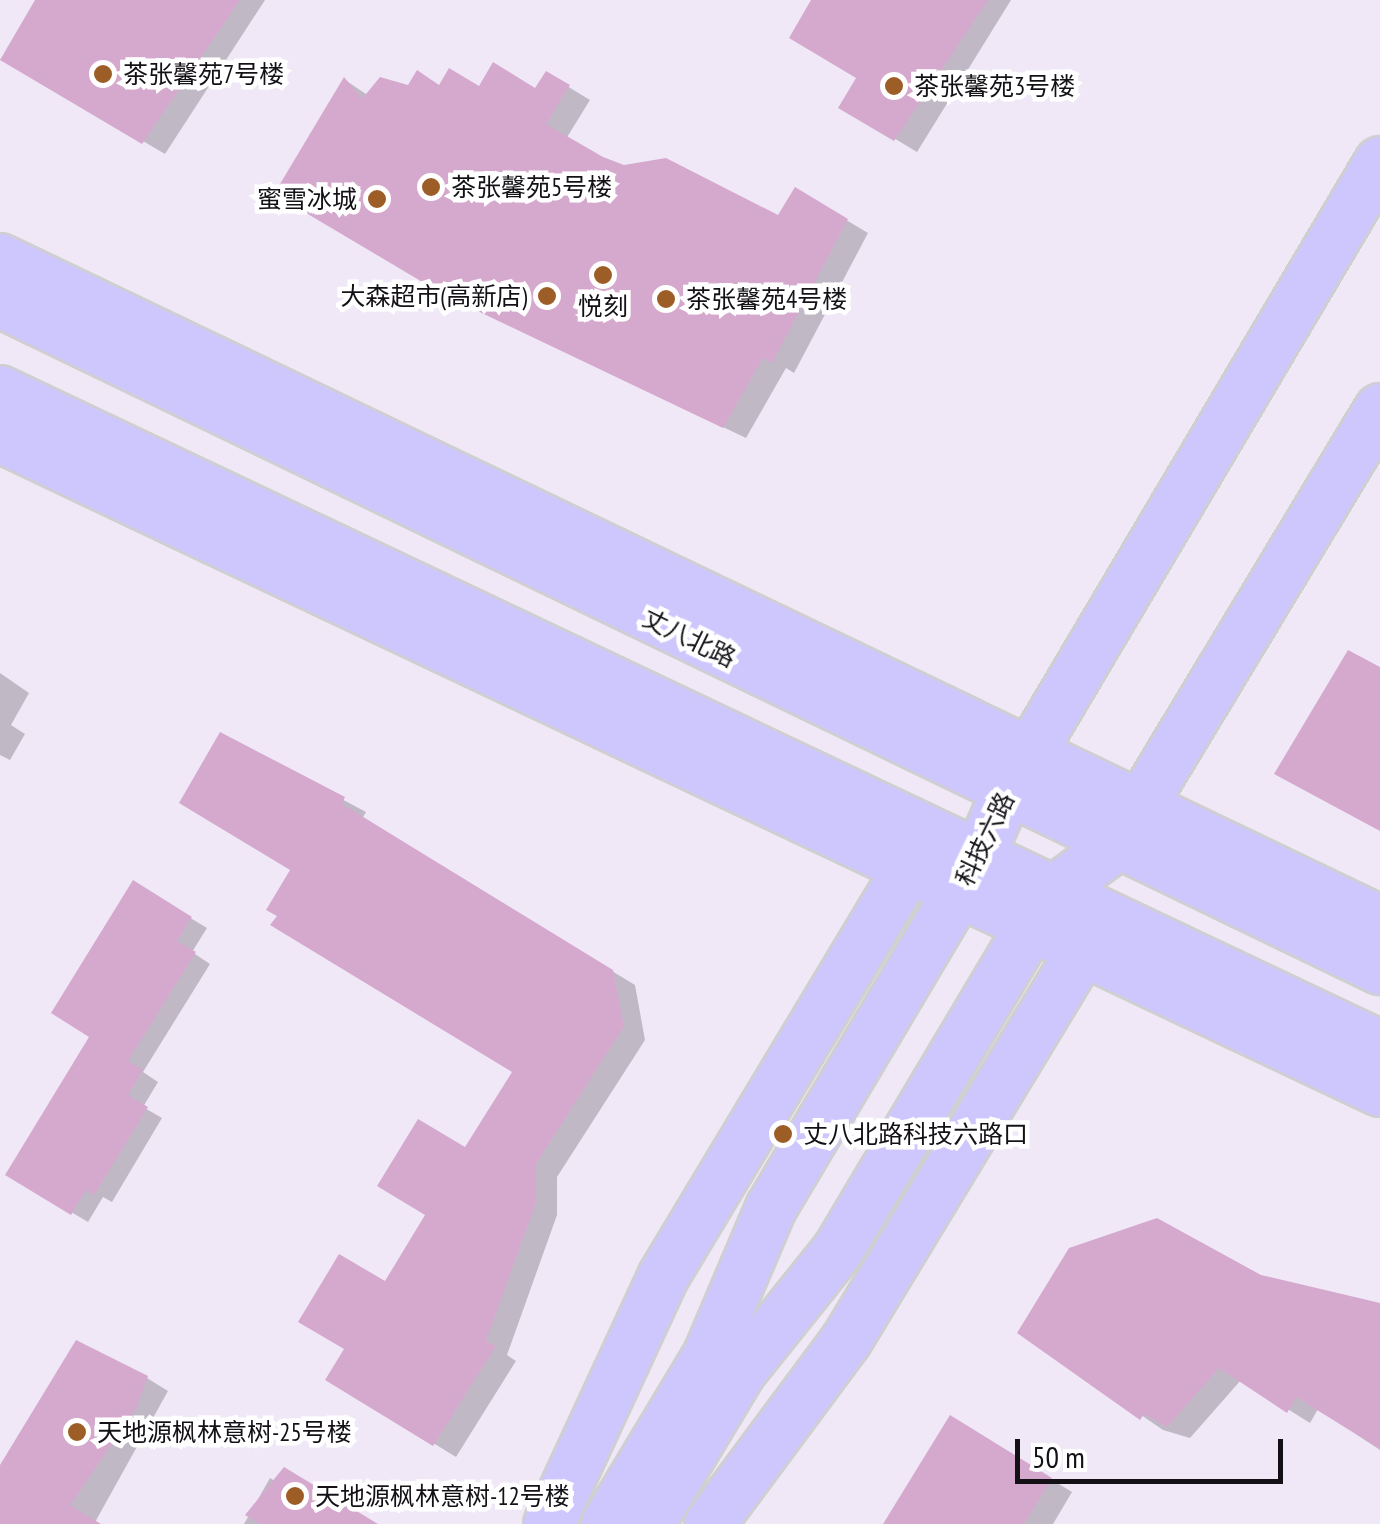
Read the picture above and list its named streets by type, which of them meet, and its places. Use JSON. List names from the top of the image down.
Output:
{
  "streets": {
    "main road": ["丈八北路", "科技六路"]
  },
  "crossings": [
    ["丈八北路", "科技六路"]
  ],
  "places": [
    "茶张馨苑7号楼",
    "茶张馨苑3号楼",
    "茶张馨苑5号楼",
    "蜜雪冰城",
    "悦刻",
    "大森超市(高新店)",
    "茶张馨苑4号楼",
    "丈八北路科技六路口",
    "天地源枫林意树-25号楼",
    "天地源枫林意树-12号楼"
  ],
  "scale_bar": "50 m"
}
